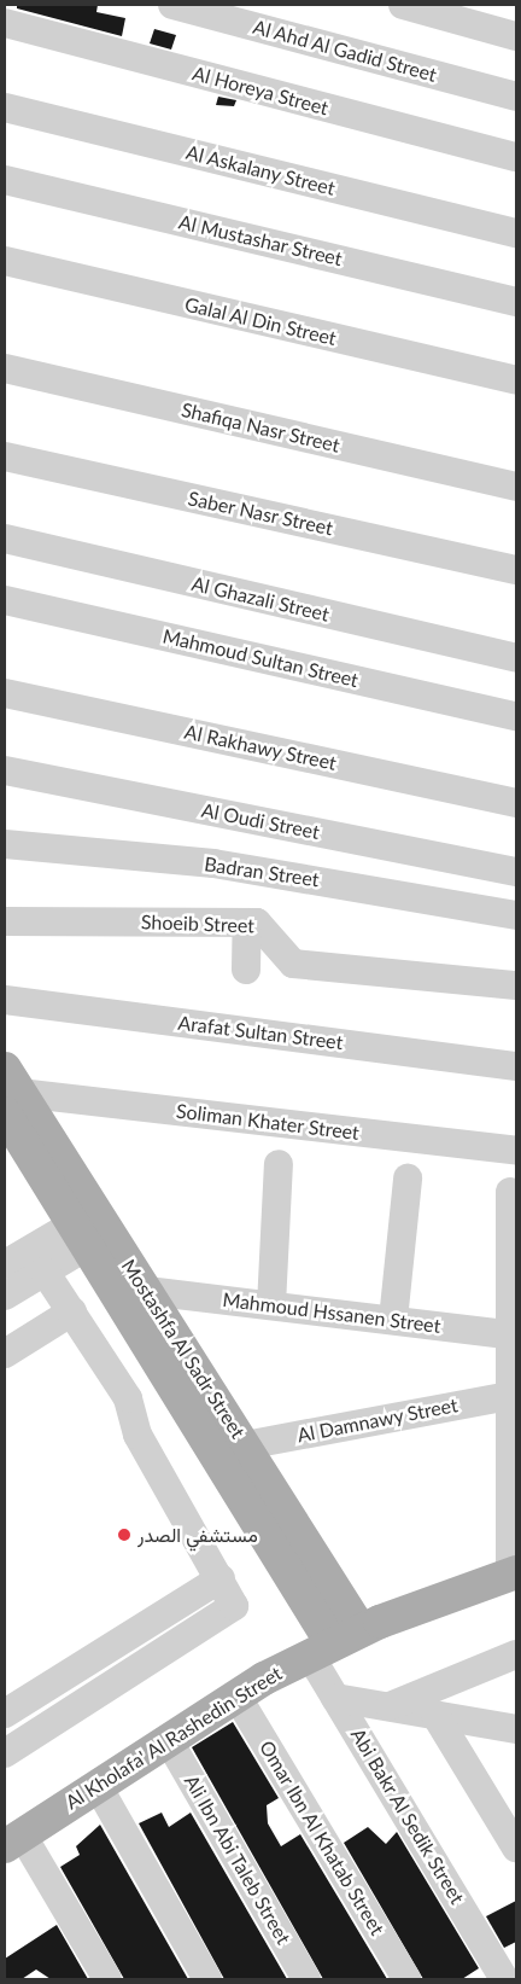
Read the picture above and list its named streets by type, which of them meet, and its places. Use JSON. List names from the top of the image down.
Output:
{
  "streets": {
    "main road": ["Mostashfa Al Sadr Street", "Al Kholafa' Al Rashedin Street"],
    "street": [
      "Al Ahd Al Gadid Street",
      "Al Horeya Street",
      "Al Askalany Street",
      "Al Mustashar Street",
      "Galal Al Din Street",
      "Shafiqa Nasr Street",
      "Saber Nasr Street",
      "Al Ghazali Street",
      "Mahmoud Sultan Street",
      "Al Rakhawy Street",
      "Al Oudi Street",
      "Badran Street",
      "Shoeib Street",
      "Arafat Sultan Street",
      "Soliman Khater Street",
      "Mahmoud Hssanen Street",
      "Al Damnawy Street",
      "Abi Bakr Al Sedik Street",
      "Omar Ibn Al Khatab Street",
      "Ali Ibn Abi Taleb Street"
    ]
  },
  "crossings": [
    ["Soliman Khater Street", "Mostashfa Al Sadr Street"],
    ["Mahmoud Hssanen Street", "Mostashfa Al Sadr Street"],
    ["Mostashfa Al Sadr Street", "Al Damnawy Street"],
    ["Mostashfa Al Sadr Street", "Al Kholafa' Al Rashedin Street"],
    ["Mostashfa Al Sadr Street", "Abi Bakr Al Sedik Street"],
    ["Al Kholafa' Al Rashedin Street", "Abi Bakr Al Sedik Street"],
    ["Al Kholafa' Al Rashedin Street", "Omar Ibn Al Khatab Street"],
    ["Al Kholafa' Al Rashedin Street", "Ali Ibn Abi Taleb Street"]
  ],
  "places": ["مستشفي الصدر"]
}
